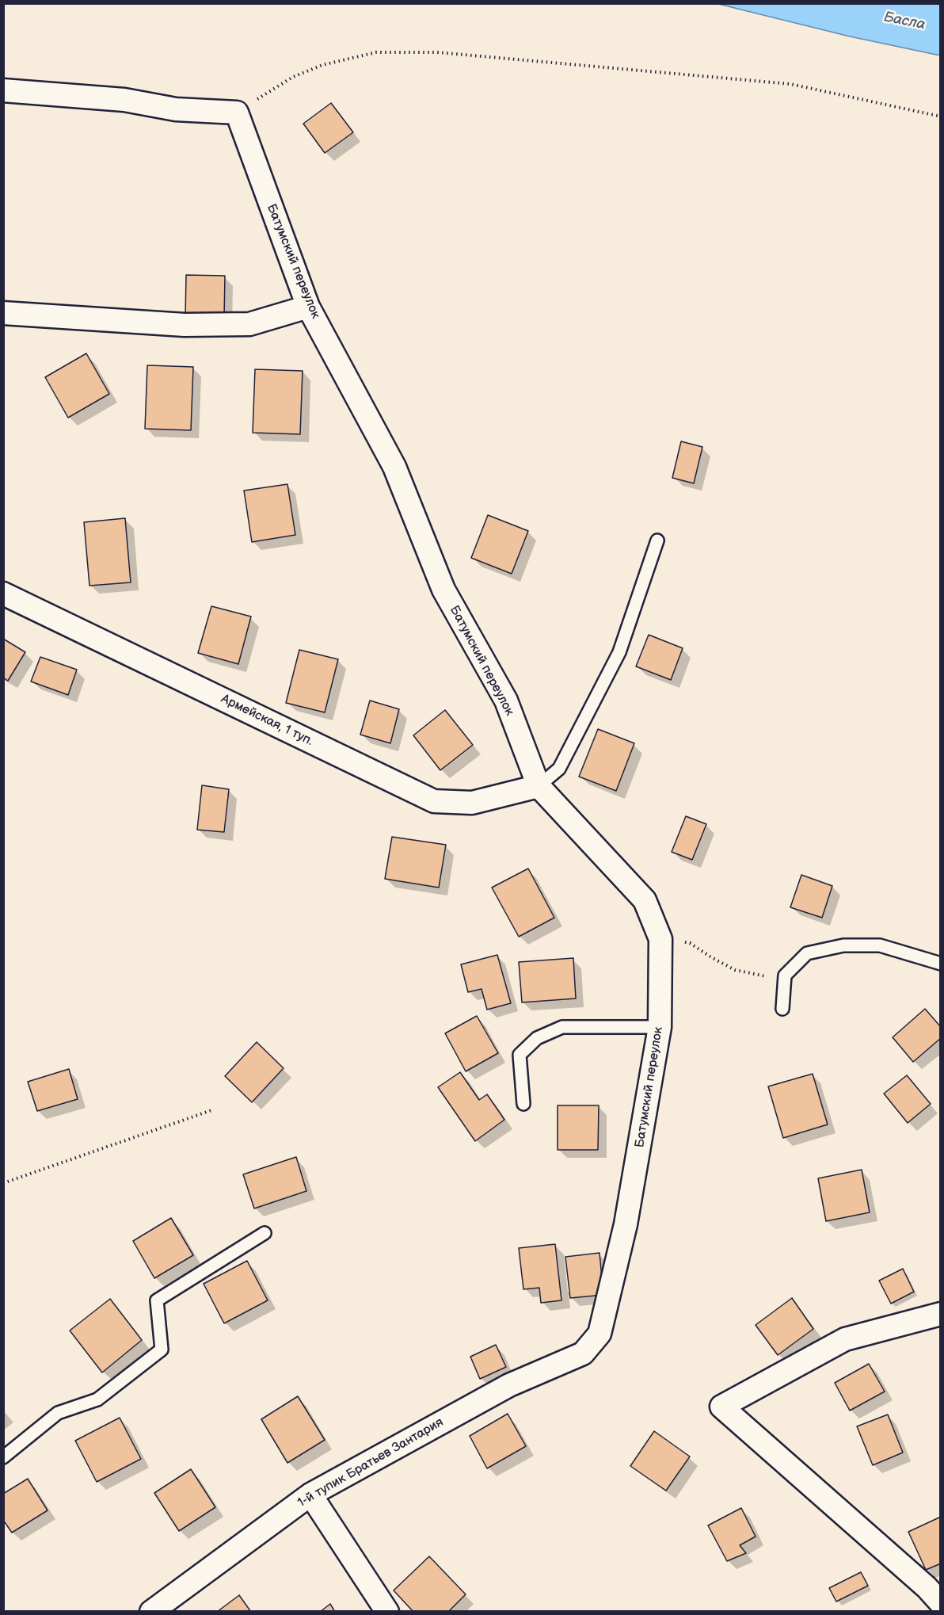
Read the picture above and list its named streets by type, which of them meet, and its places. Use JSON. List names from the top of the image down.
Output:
{
  "streets": {
    "street": ["Батумский переулок", "Армейская, 1 туп.", "1-й тупик Братьев Зантария"]
  },
  "crossings": [
    ["Батумский переулок", "Армейская, 1 туп."],
    ["Батумский переулок", "1-й тупик Братьев Зантария"]
  ],
  "water": ["Басла"]
}
